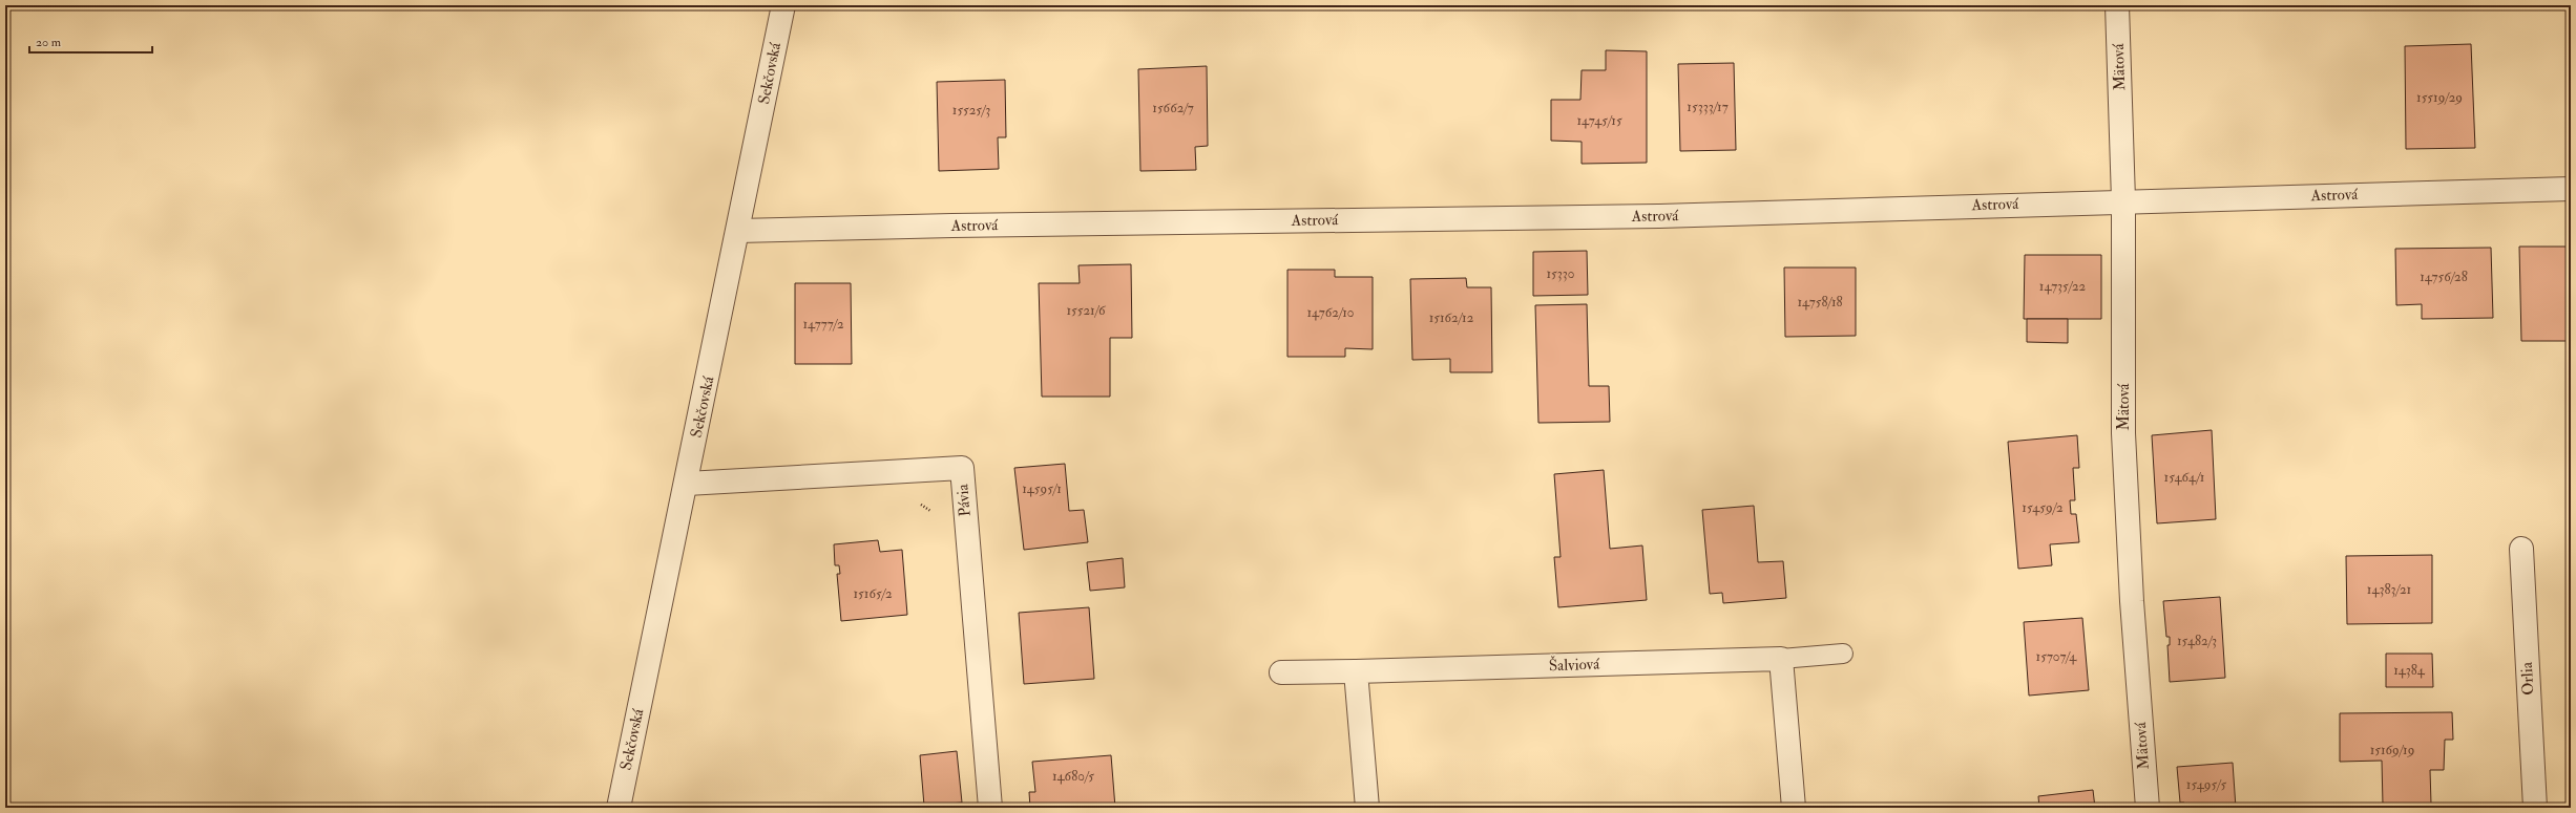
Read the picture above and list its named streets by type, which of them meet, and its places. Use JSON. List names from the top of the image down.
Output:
{
  "streets": {
    "street": [
      "Mätová",
      "Sekčovská",
      "Astrová",
      "Pávia",
      "Šalviová",
      "Orlia"
    ]
  },
  "crossings": [
    ["Mätová", "Astrová"],
    ["Sekčovská", "Astrová"],
    ["Sekčovská", "Pávia"]
  ],
  "house_numbers": [
    "15519/29",
    "15333/17",
    "15662/7",
    "15525/3",
    "14745/15",
    "15330",
    "14756/28",
    "14735/22",
    "14758/18",
    "15521/6",
    "14762/10",
    "15162/12",
    "14777/2",
    "15464/1",
    "14595/1",
    "15459/2",
    "14383/21",
    "15165/2",
    "15482/3",
    "15707/4",
    "14384",
    "15169/19",
    "14680/5",
    "15495/5"
  ],
  "scale_bar": "20 m"
}
